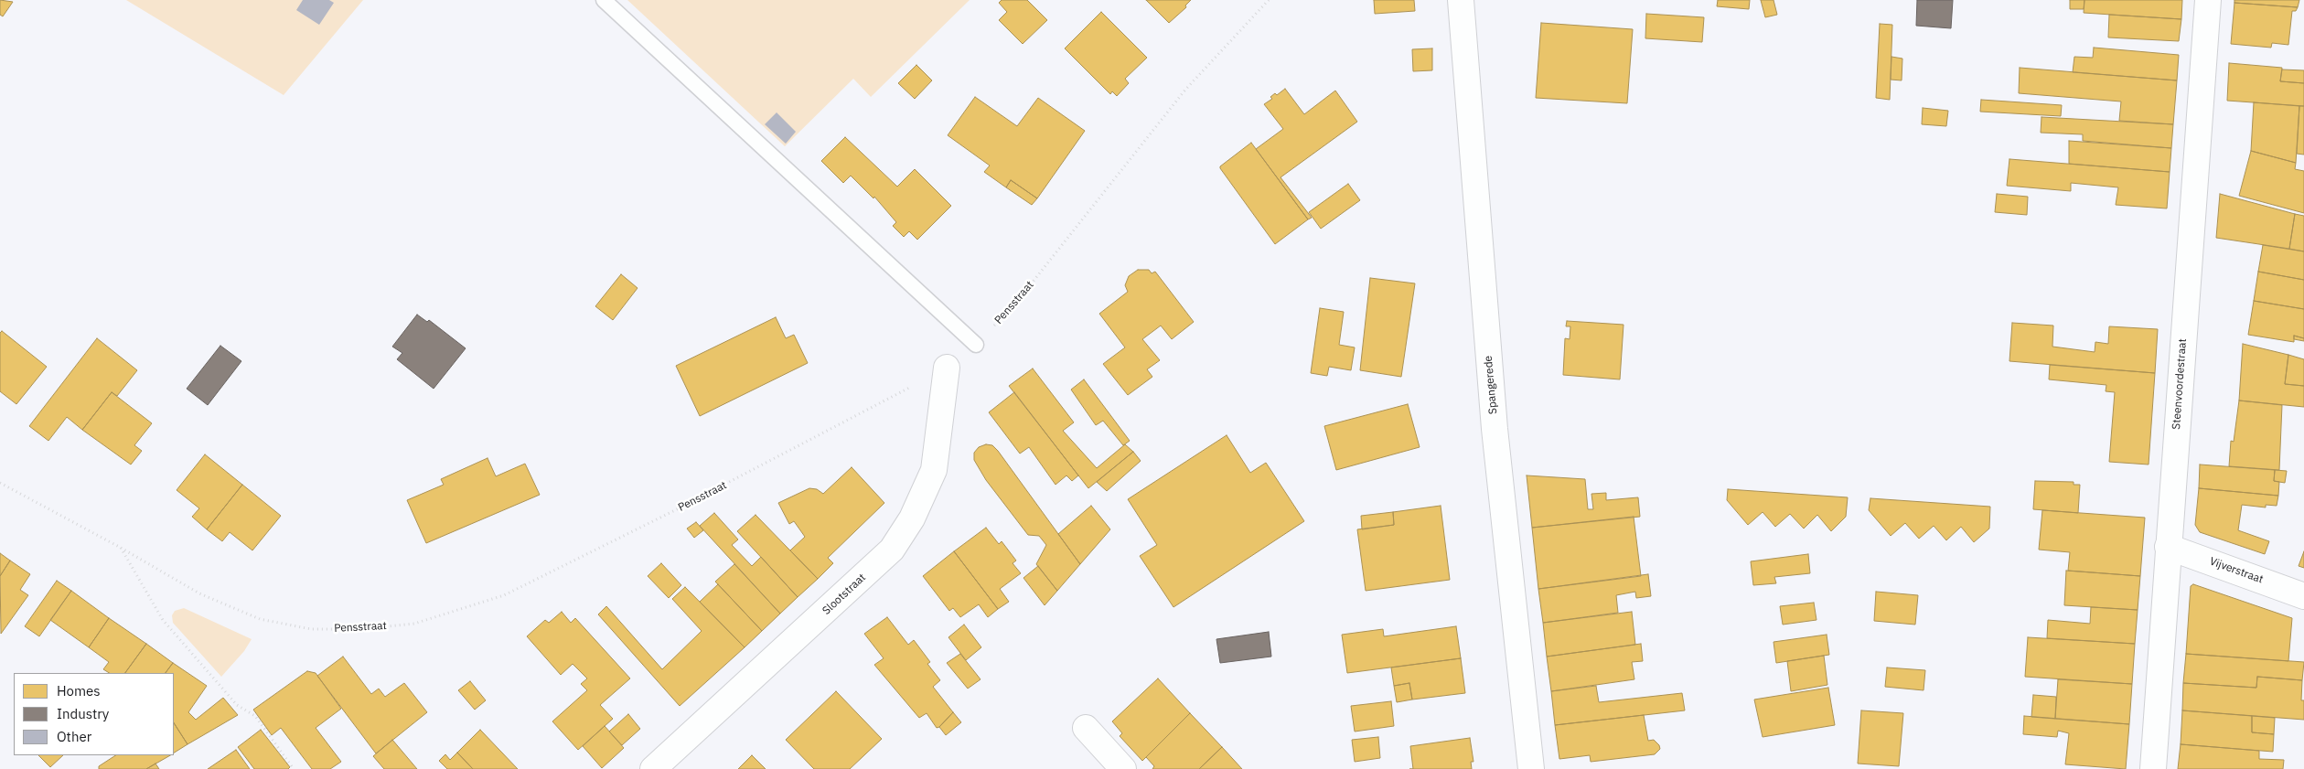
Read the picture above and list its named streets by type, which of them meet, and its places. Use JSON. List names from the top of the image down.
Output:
{
  "streets": {
    "street": [
      "Steenvoordestraat",
      "Spangerede",
      "Vijverstraat",
      "Slootstraat"
    ],
    "path": ["Pensstraat"]
  },
  "crossings": [
    ["Pensstraat", "Slootstraat"],
    ["Steenvoordestraat", "Vijverstraat"]
  ],
  "legend": ["Homes", "Industry", "Other"]
}
